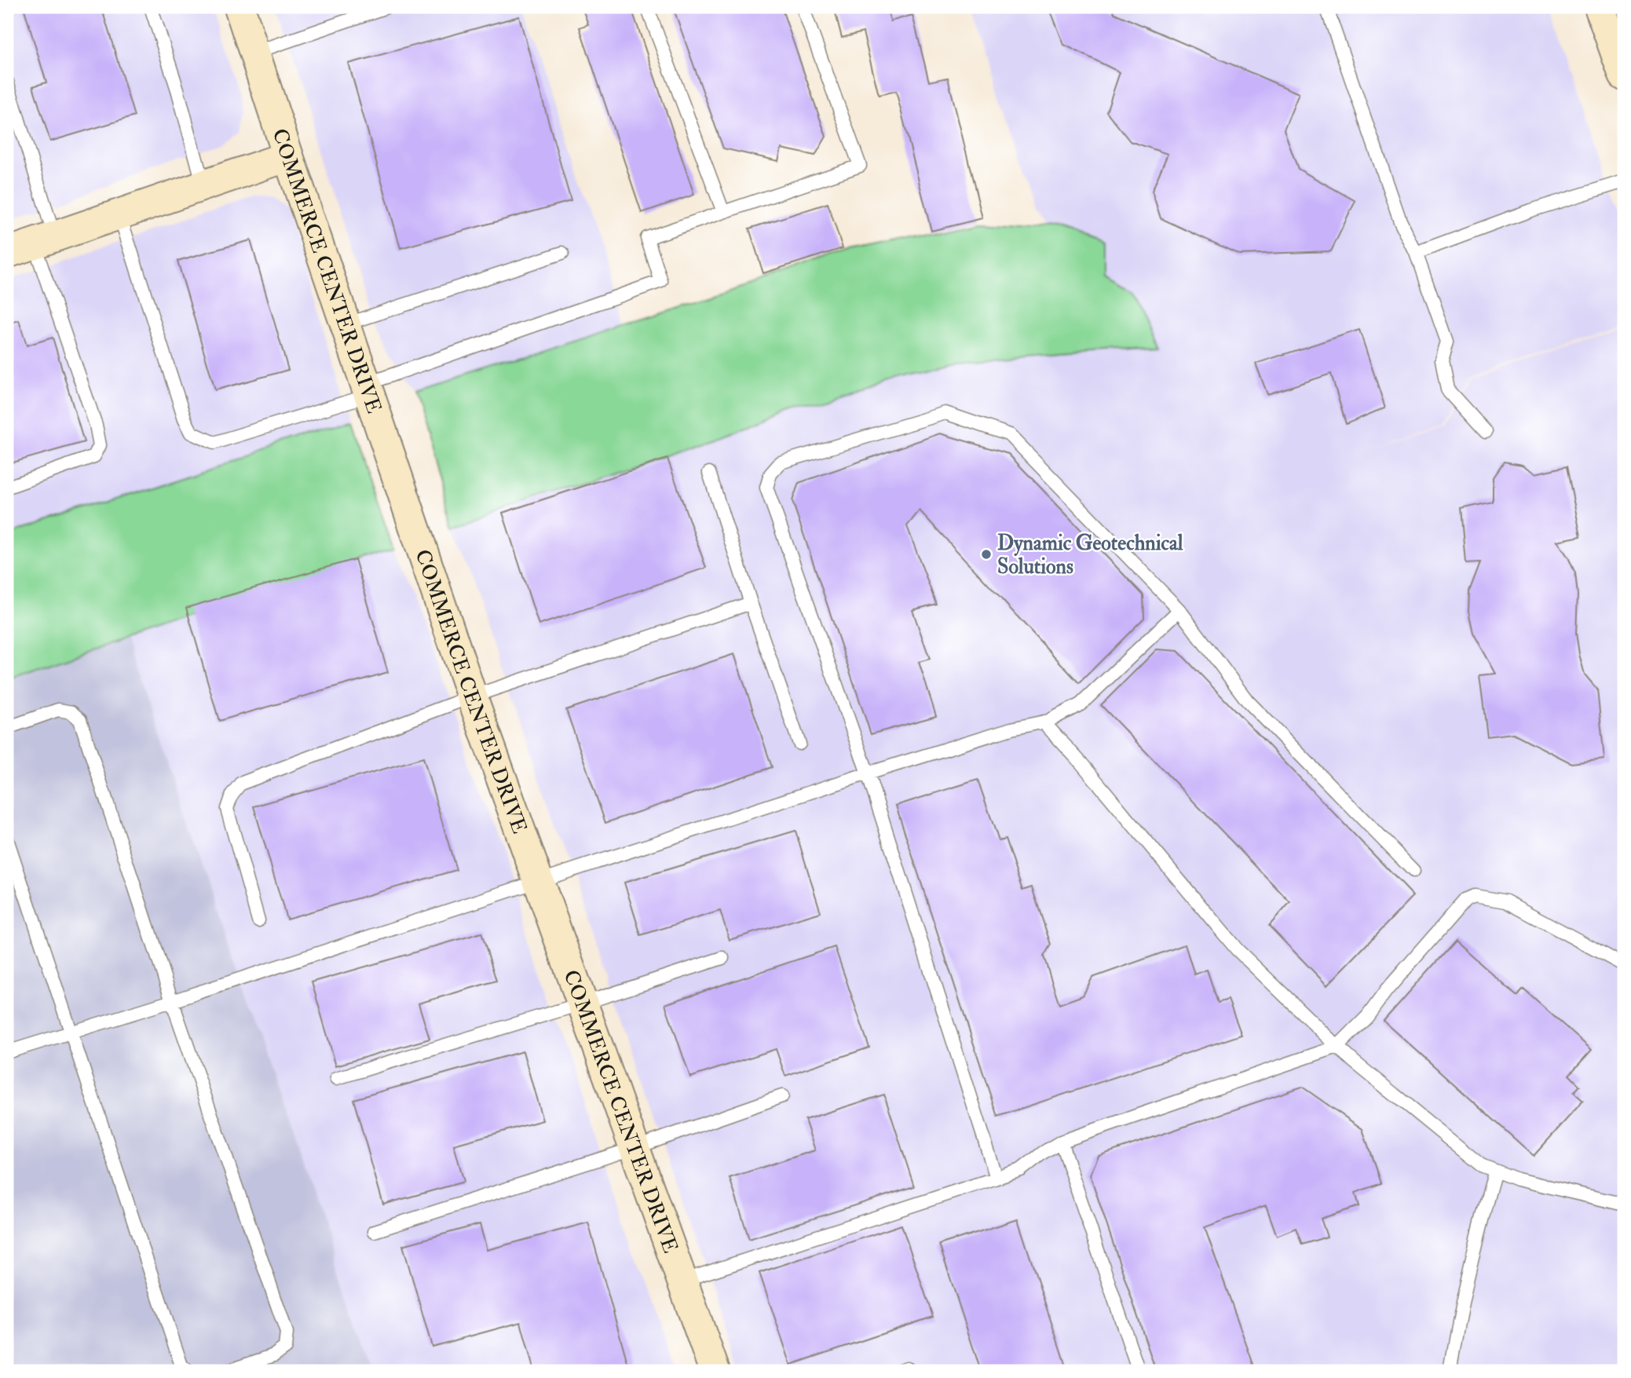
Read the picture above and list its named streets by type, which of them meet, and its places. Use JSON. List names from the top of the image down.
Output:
{
  "streets": {
    "street": ["COMMERCE CENTER DRIVE"]
  },
  "places": ["Dynamic Geotechnical Solutions"]
}
